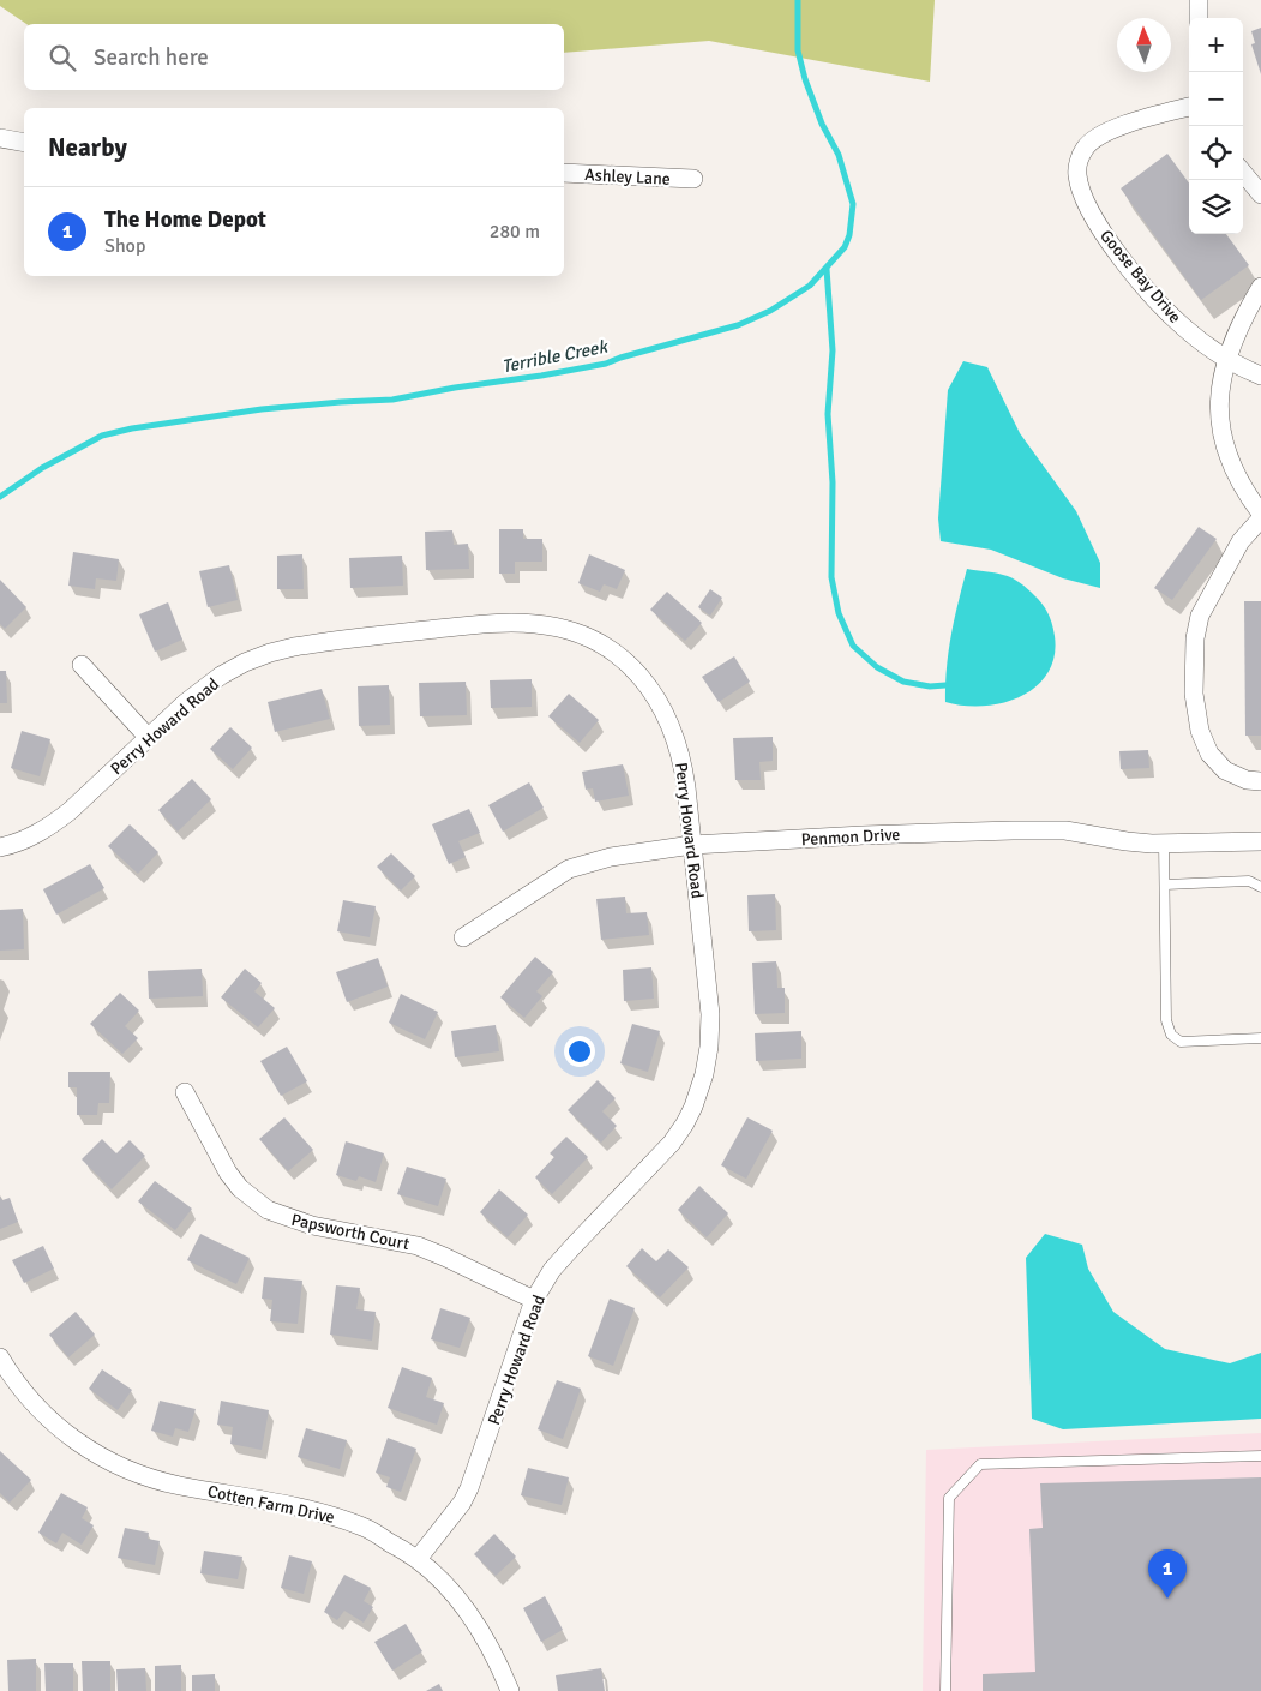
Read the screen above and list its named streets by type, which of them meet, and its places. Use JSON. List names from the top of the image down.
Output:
{
  "streets": {
    "street": [
      "Ashley Lane",
      "Goose Bay Drive",
      "Perry Howard Road",
      "Penmon Drive",
      "Papsworth Court",
      "Cotten Farm Drive"
    ]
  },
  "crossings": [
    ["Perry Howard Road", "Penmon Drive"],
    ["Perry Howard Road", "Papsworth Court"],
    ["Perry Howard Road", "Cotten Farm Drive"]
  ],
  "water": ["Terrible Creek"],
  "north": "top",
  "page": {
    "map_buttons": ["+", "−"],
    "search": "Search here",
    "heading": "Nearby",
    "list": [
      {
        "mark": "1",
        "name": "The Home Depot",
        "note": "Shop",
        "value": "280 m"
      }
    ],
    "pins": "1"
  }
}
